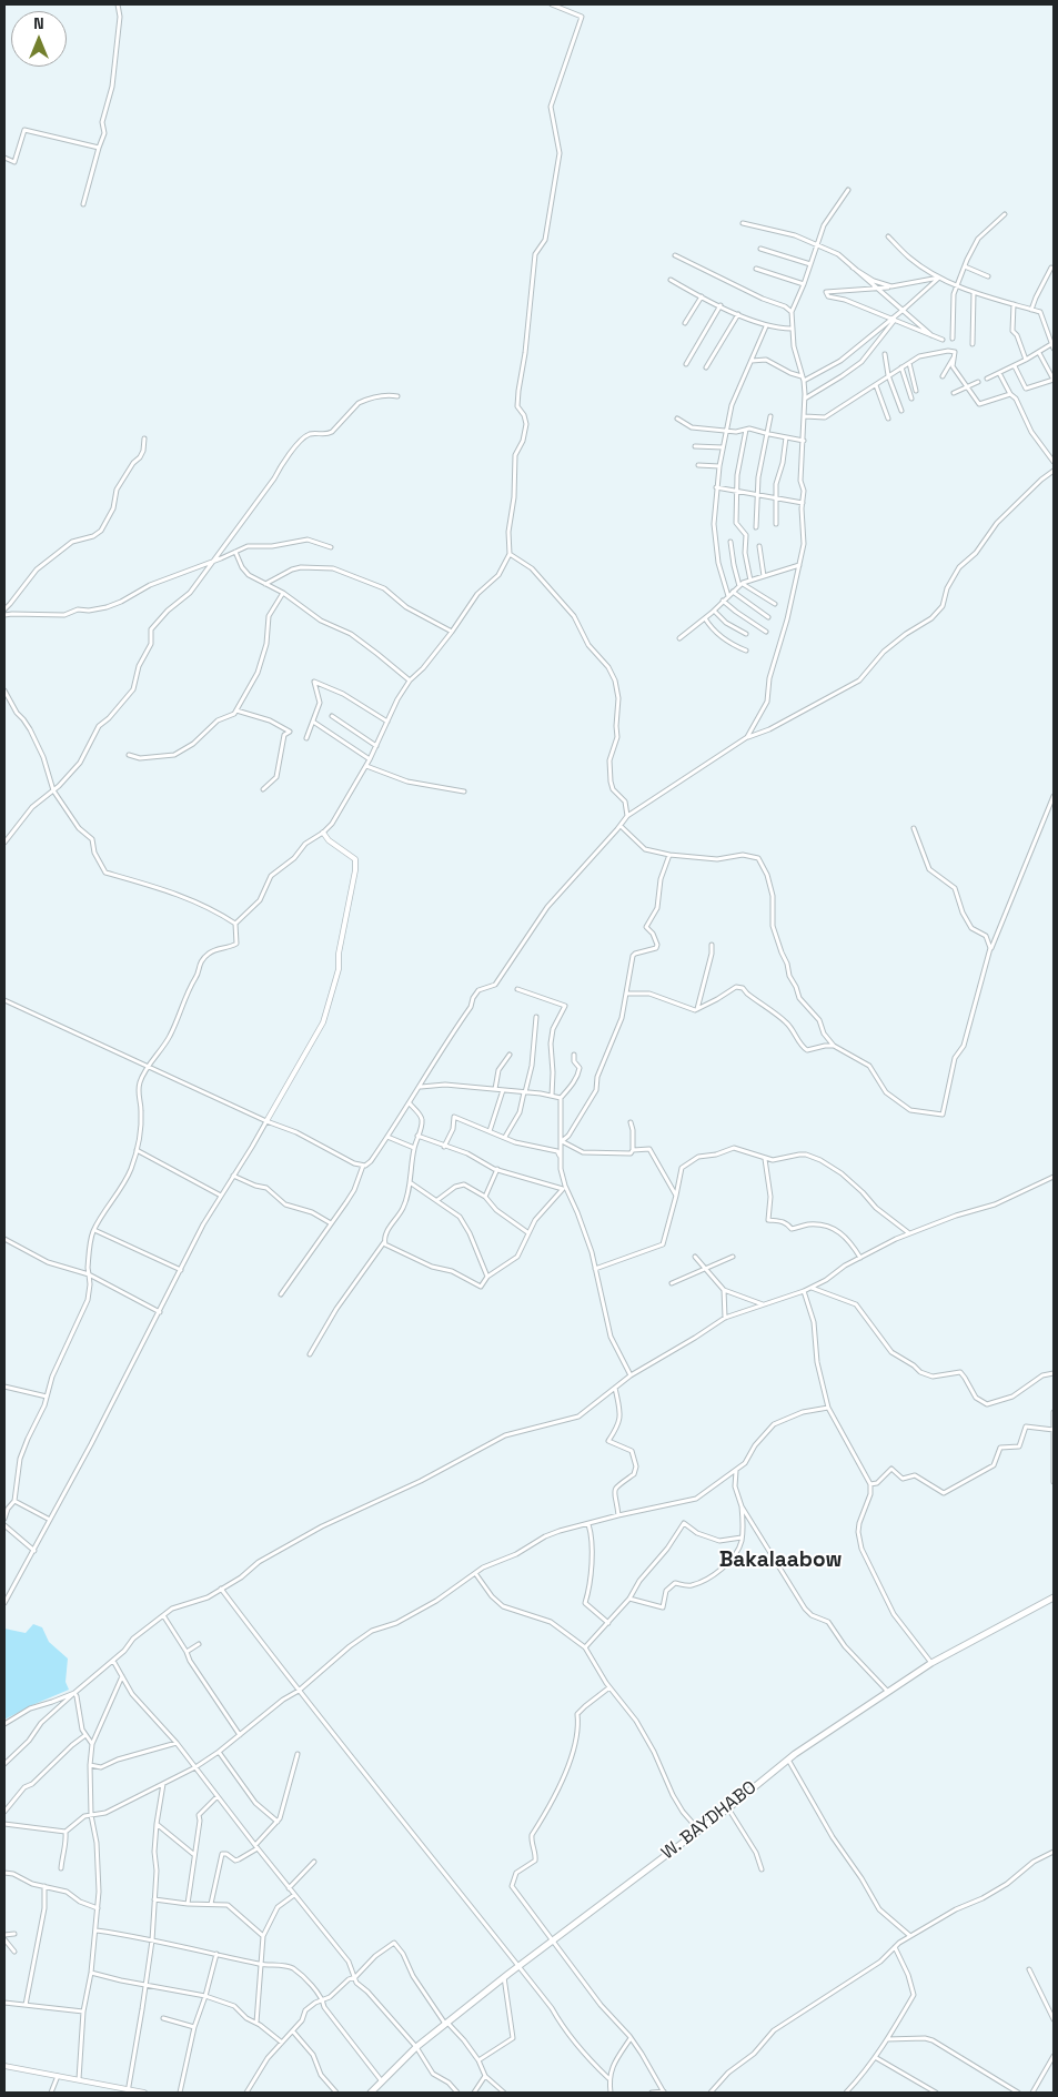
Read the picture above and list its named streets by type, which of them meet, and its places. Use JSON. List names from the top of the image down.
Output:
{
  "streets": {
    "main road": ["W. BAYDHABO"]
  },
  "districts": ["Bakalaabow"],
  "north": "top"
}
